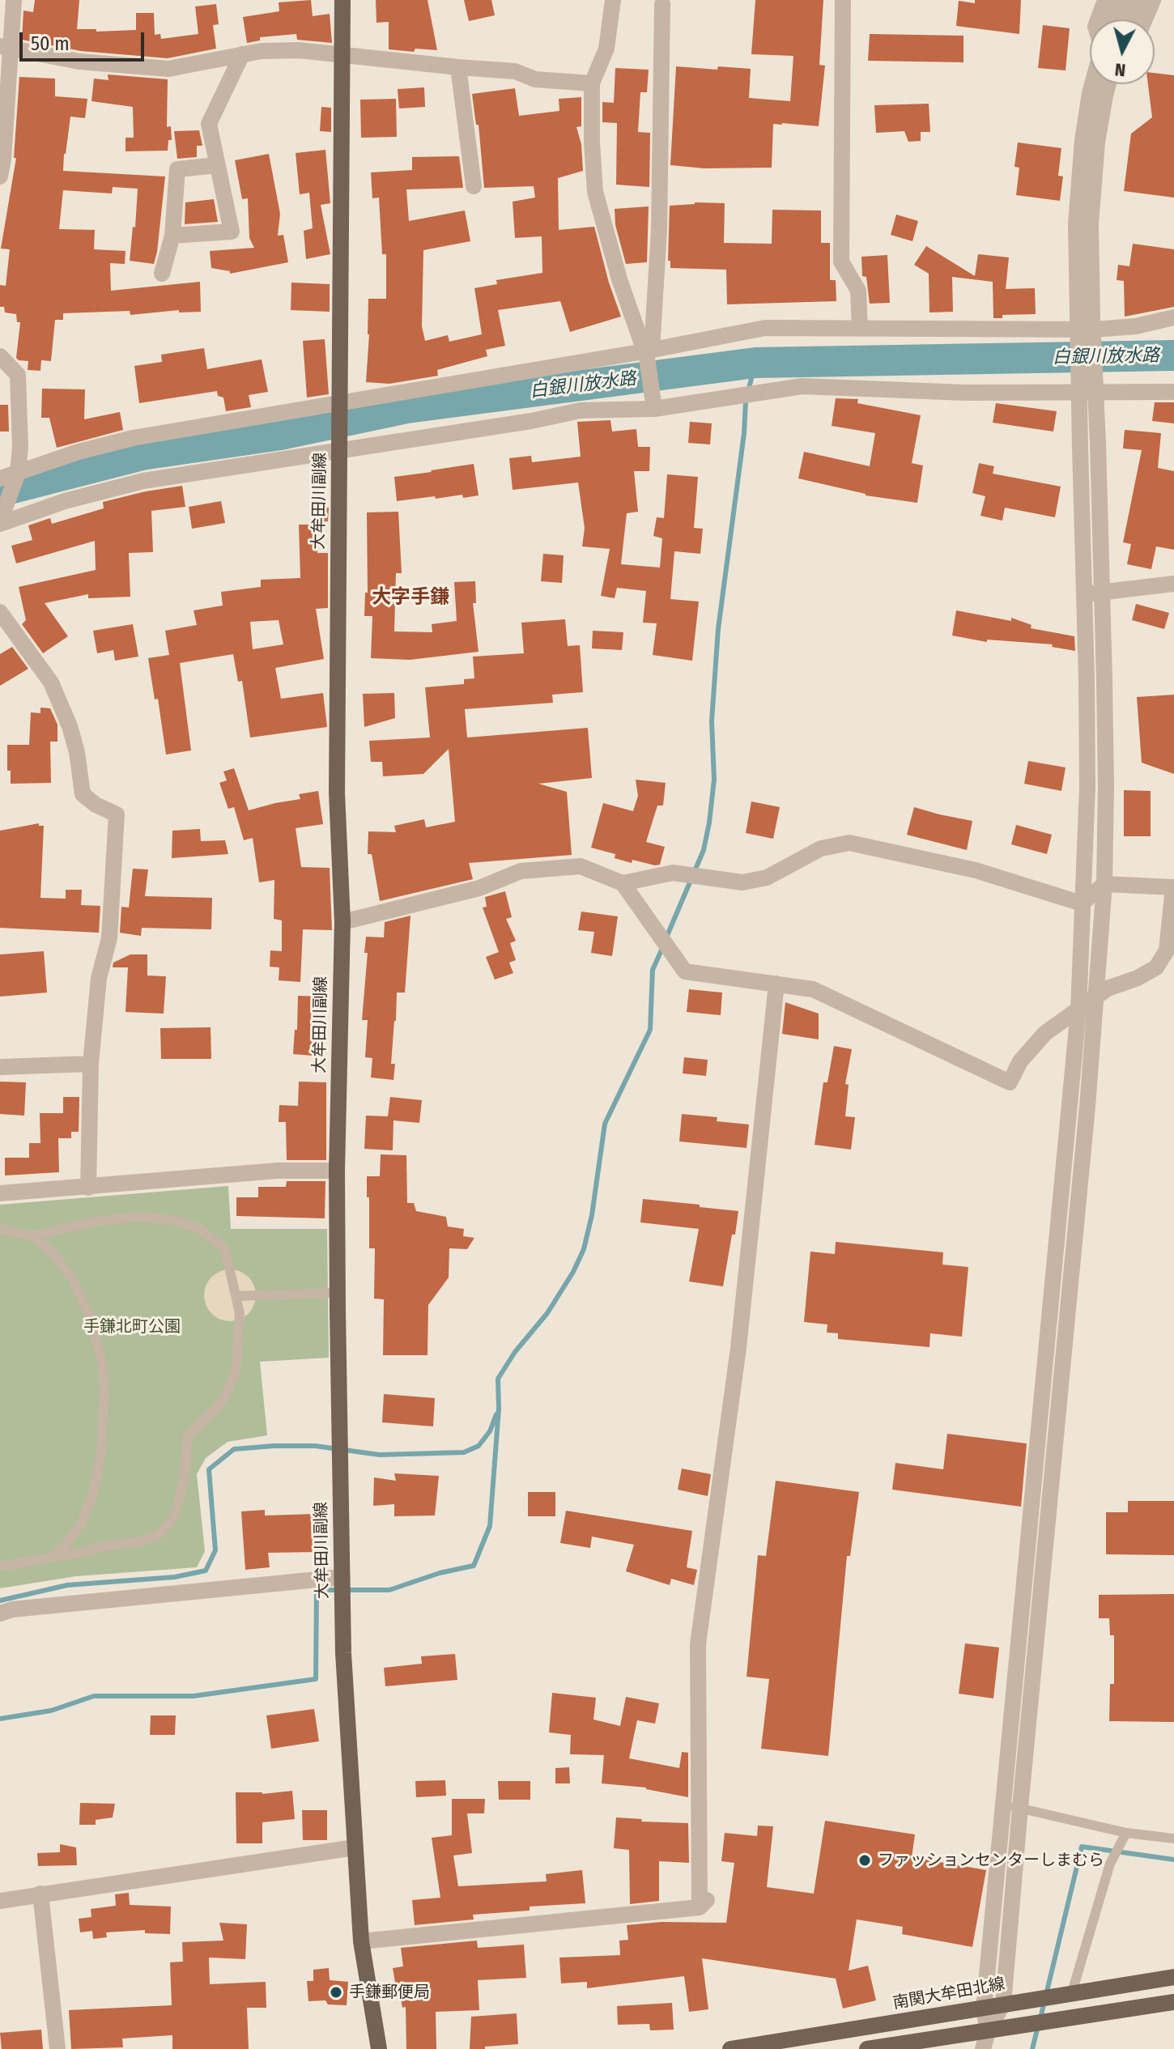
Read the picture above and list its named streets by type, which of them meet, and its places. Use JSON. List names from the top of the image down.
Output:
{
  "streets": {
    "main road": ["大牟田川副線", "南関大牟田北線"]
  },
  "districts": ["大字手鎌"],
  "water": ["白銀川放水路"],
  "parks": ["手鎌北町公園"],
  "places": ["ファッションセンターしまむら", "手鎌郵便局"],
  "scale_bar": "50 m",
  "north": "bottom"
}
